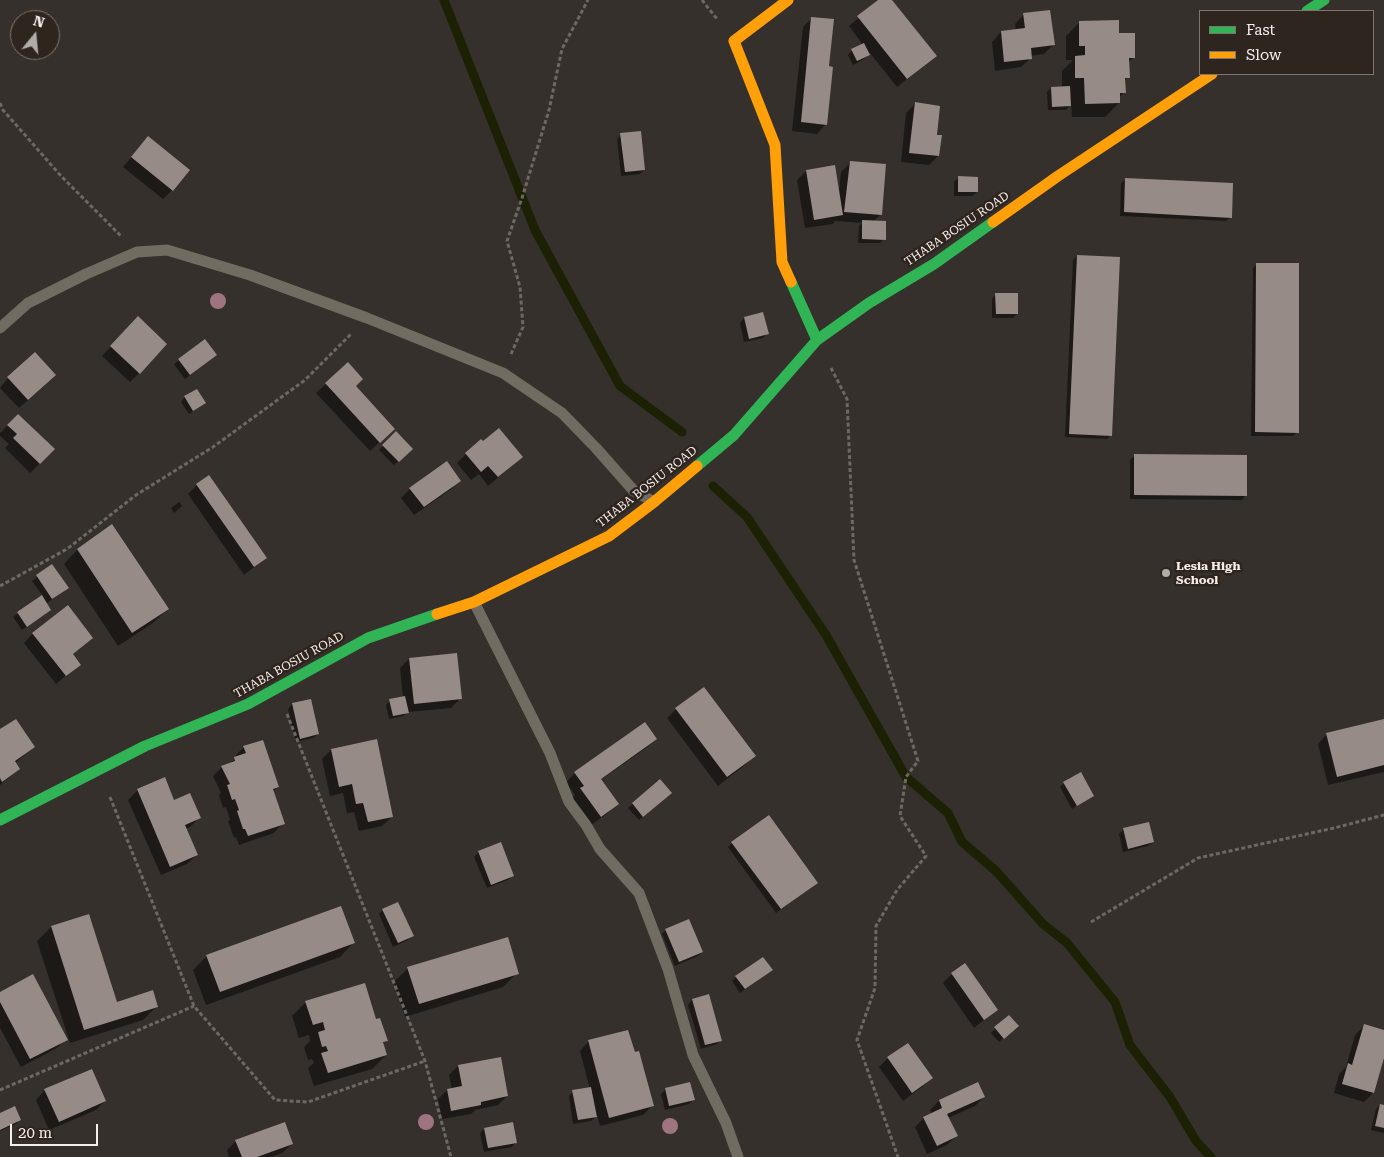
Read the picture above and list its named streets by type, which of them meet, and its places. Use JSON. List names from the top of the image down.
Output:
{
  "streets": {
    "street": ["THABA BOSIU ROAD"]
  },
  "places": ["Lesia High School"],
  "legend": ["Fast", "Slow"],
  "scale_bar": "20 m",
  "north": "top"
}
